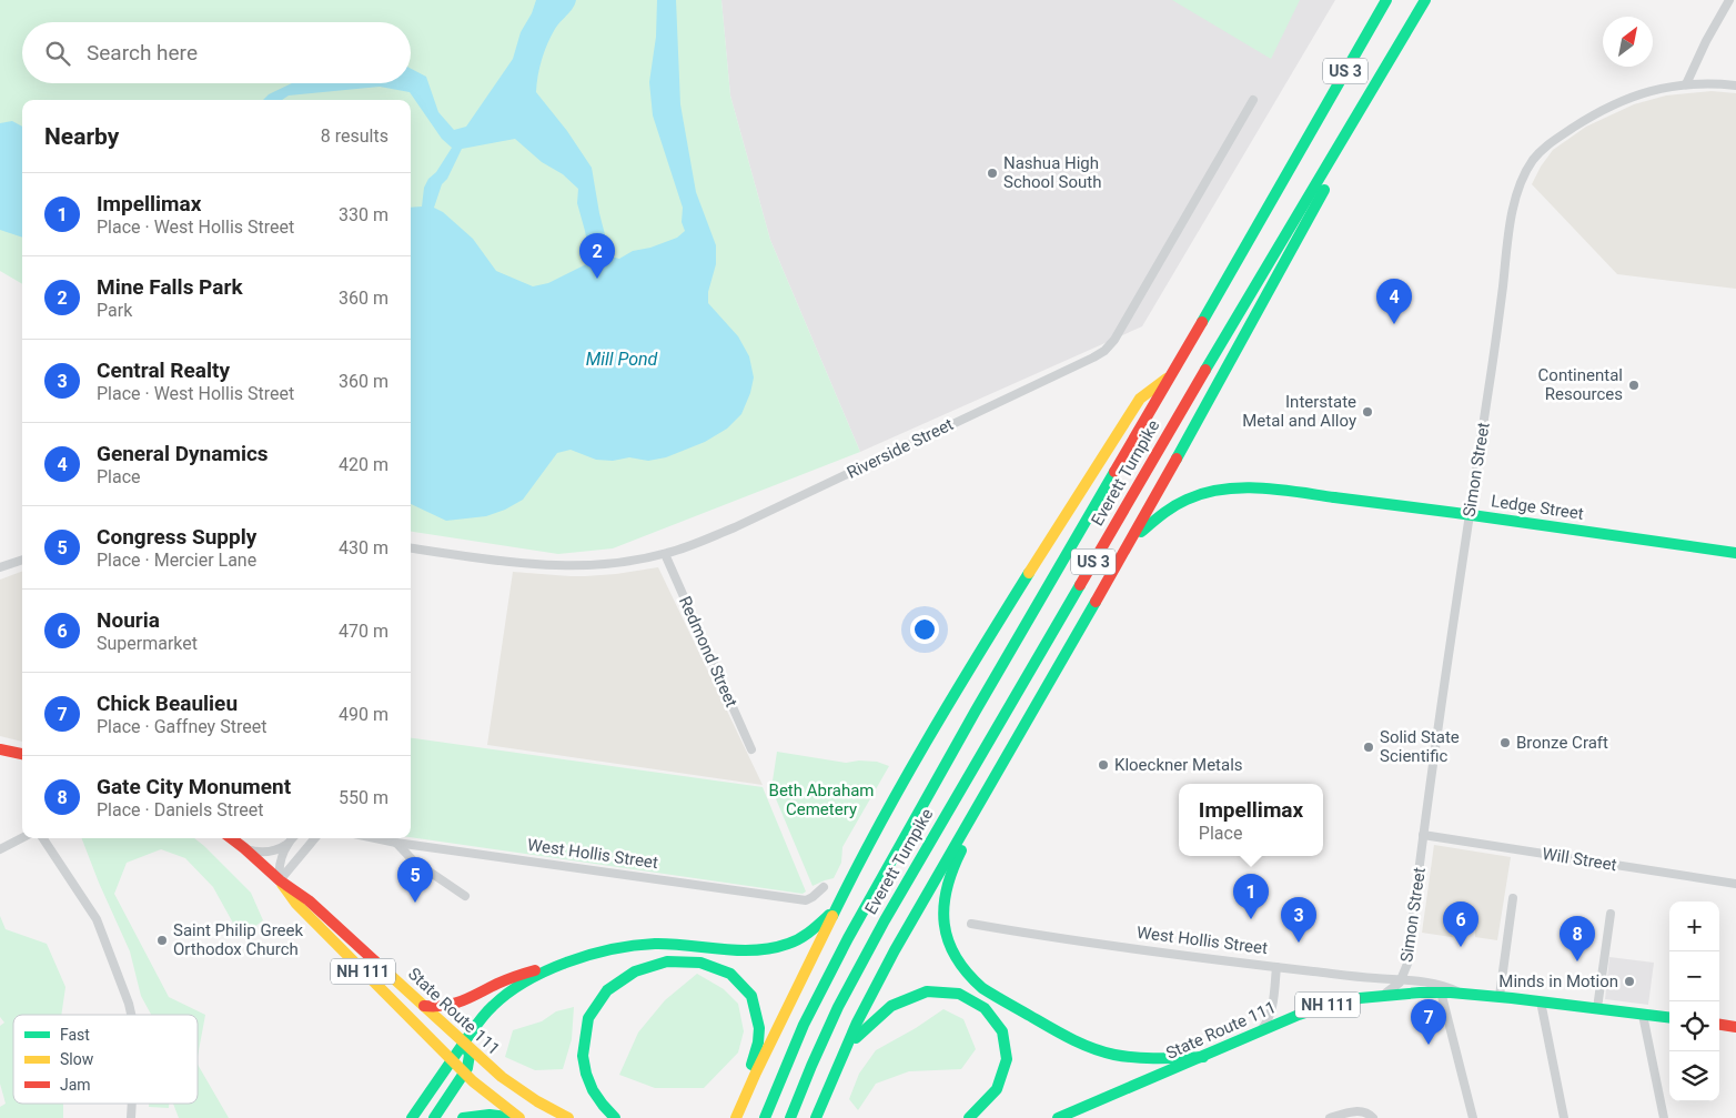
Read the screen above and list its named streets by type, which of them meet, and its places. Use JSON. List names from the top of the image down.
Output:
{
  "streets": {
    "main road": [
      "US 3",
      "Everett Turnpike",
      "Ledge Street",
      "West Hollis Street",
      "NH 111",
      "State Route 111"
    ],
    "street": [
      "Riverside Street",
      "Simon Street",
      "Redmond Street",
      "Will Street"
    ]
  },
  "crossings": [
    ["Riverside Street", "Redmond Street"],
    ["Simon Street", "Ledge Street"],
    ["Simon Street", "West Hollis Street"],
    ["Simon Street", "Will Street"],
    ["Simon Street", "State Route 111"],
    ["West Hollis Street", "State Route 111"],
    ["NH 111", "State Route 111"]
  ],
  "water": ["Mill Pond"],
  "parks": ["Beth Abraham Cemetery"],
  "places": [
    "Nashua High School South",
    "Continental Resources",
    "Interstate Metal and Alloy",
    "Bronze Craft",
    "Solid State Scientific",
    "Kloeckner Metals",
    "Saint Philip Greek Orthodox Church",
    "Minds in Motion"
  ],
  "legend": ["Fast", "Slow", "Jam"],
  "north": "top right",
  "page": {
    "search": "Search here",
    "heading": ["Nearby", "8 results"],
    "list": [
      {
        "mark": "1",
        "name": "Impellimax",
        "note": "Place · West Hollis Street",
        "value": "330 m"
      },
      {
        "mark": "2",
        "name": "Mine Falls Park",
        "note": "Park",
        "value": "360 m"
      },
      {
        "mark": "3",
        "name": "Central Realty",
        "note": "Place · West Hollis Street",
        "value": "360 m"
      },
      {
        "mark": "4",
        "name": "General Dynamics",
        "note": "Place",
        "value": "420 m"
      },
      {
        "mark": "5",
        "name": "Congress Supply",
        "note": "Place · Mercier Lane",
        "value": "430 m"
      },
      {
        "mark": "6",
        "name": "Nouria",
        "note": "Supermarket",
        "value": "470 m"
      },
      {
        "mark": "7",
        "name": "Chick Beaulieu",
        "note": "Place · Gaffney Street",
        "value": "490 m"
      },
      {
        "mark": "8",
        "name": "Gate City Monument",
        "note": "Place · Daniels Street",
        "value": "550 m"
      }
    ],
    "pins": [
      "2",
      "4",
      "5",
      "1",
      "3",
      "6",
      "8",
      "7"
    ],
    "popup": ["Impellimax", "Place"],
    "map_buttons": ["+", "−"]
  }
}
